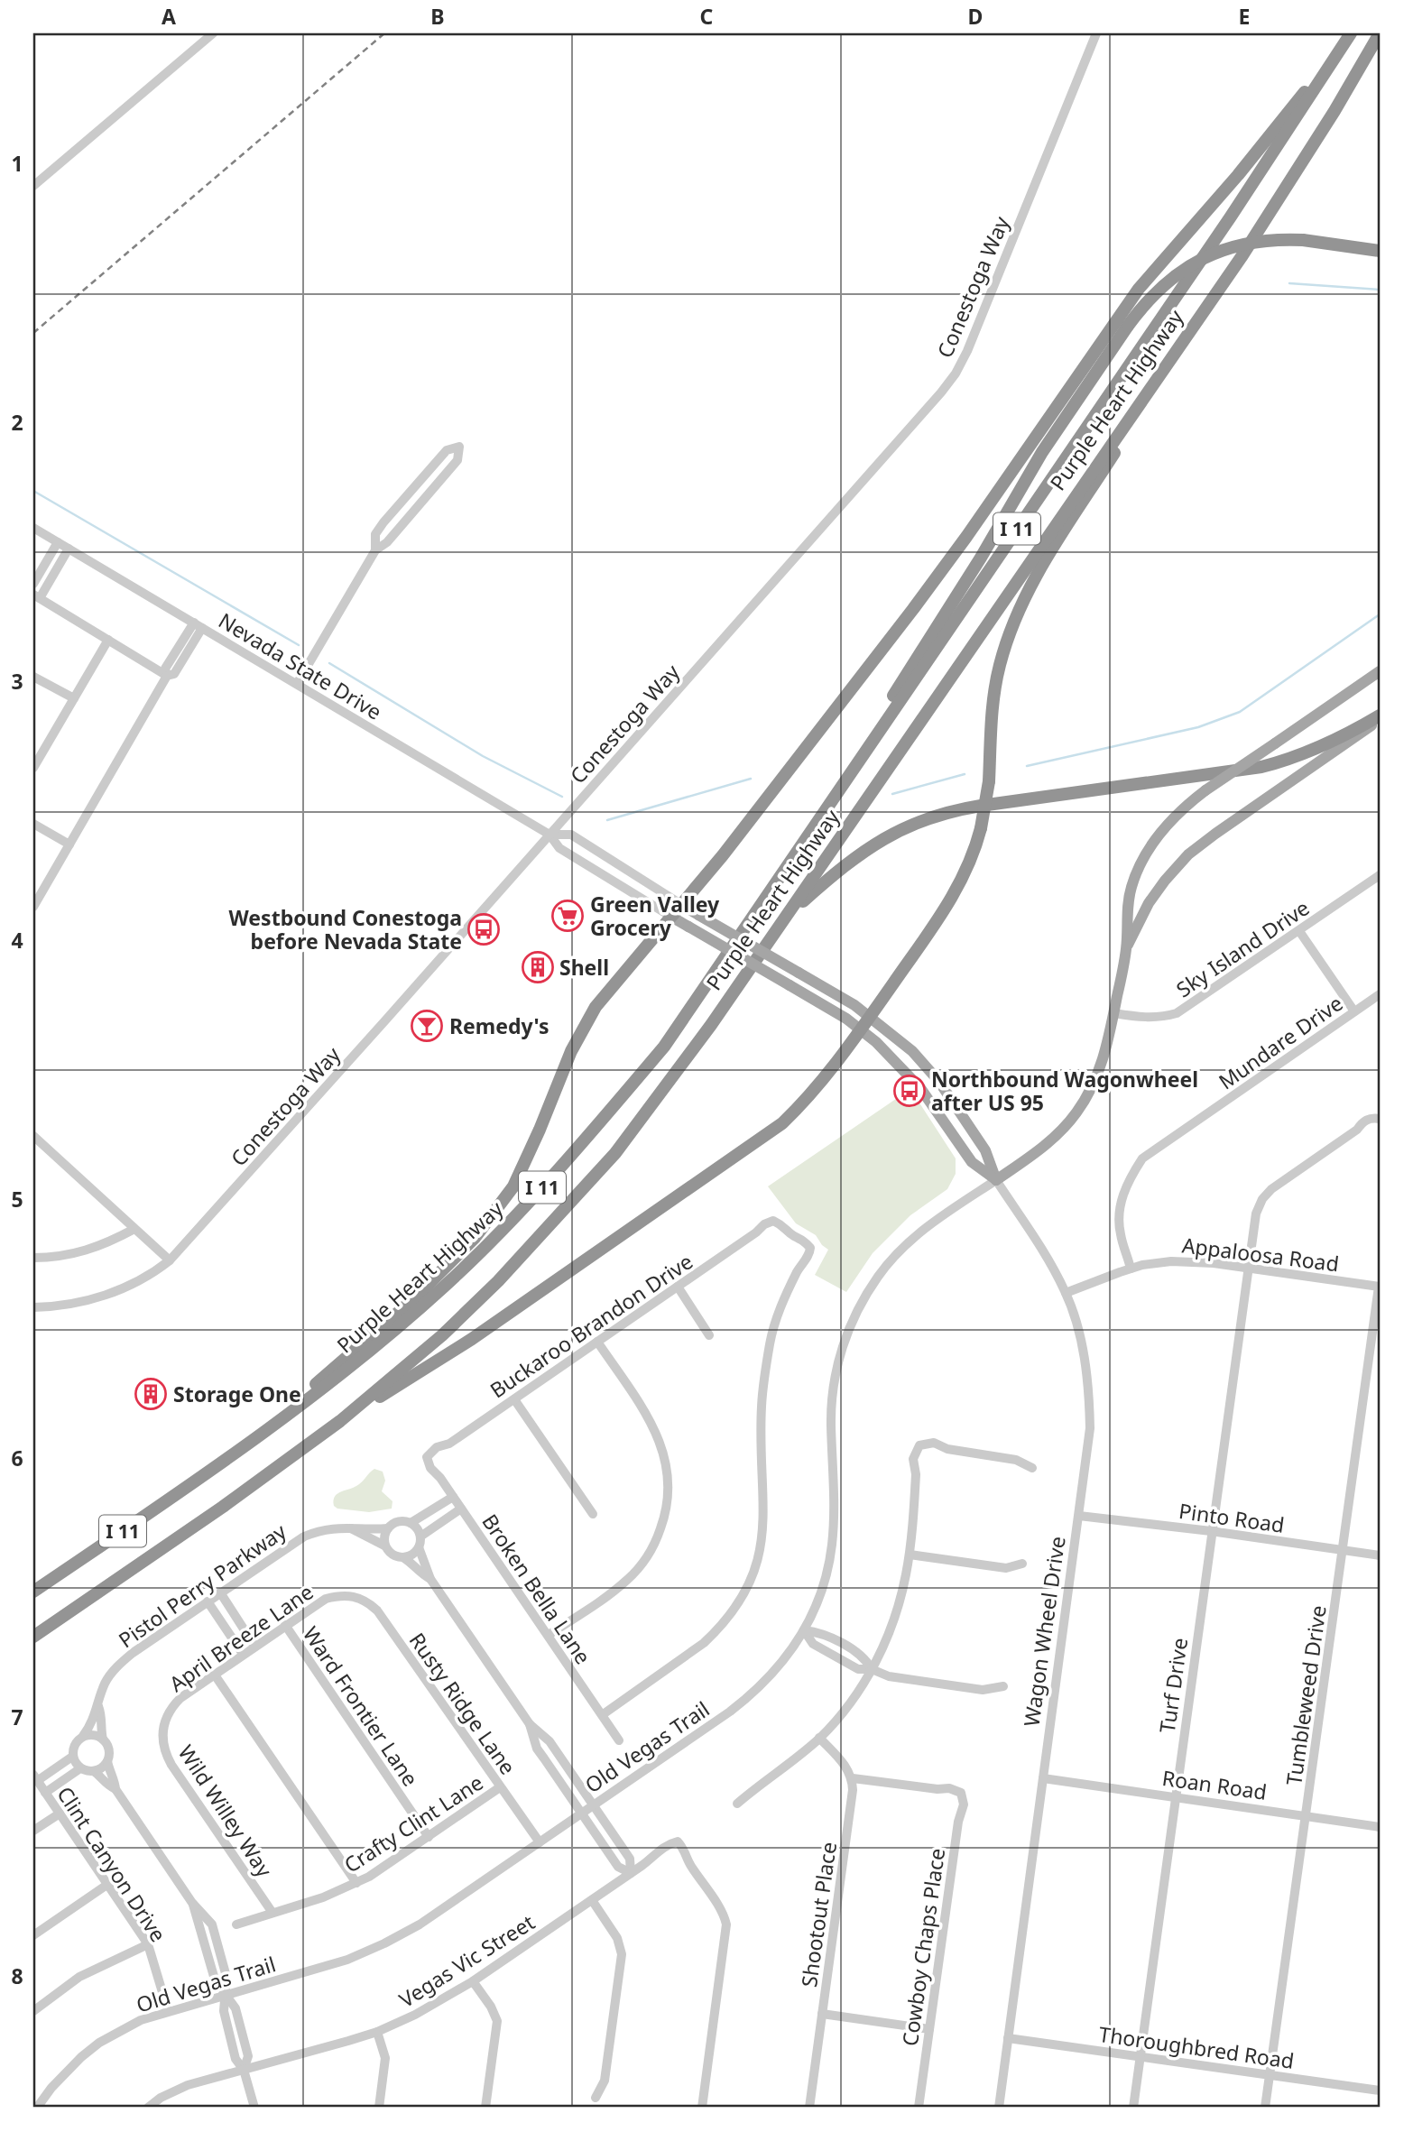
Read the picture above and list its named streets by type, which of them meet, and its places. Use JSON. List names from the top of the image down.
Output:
{
  "streets": {
    "highway": ["Purple Heart Highway", "I 11"],
    "main road": ["Wagon Wheel Drive"],
    "street": [
      "Conestoga Way",
      "Nevada State Drive",
      "Sky Island Drive",
      "Mundare Drive",
      "Appaloosa Road",
      "Buckaroo Brandon Drive",
      "Pinto Road",
      "Pistol Perry Parkway",
      "Broken Bella Lane",
      "April Breeze Lane",
      "Turf Drive",
      "Tumbleweed Drive",
      "Rusty Ridge Lane",
      "Ward Frontier Lane",
      "Old Vegas Trail",
      "Roan Road",
      "Wild Willey Way",
      "Crafty Clint Lane",
      "Clint Canyon Drive",
      "Shootout Place",
      "Cowboy Chaps Place",
      "Vegas Vic Street",
      "Thoroughbred Road"
    ]
  },
  "crossings": [
    ["Conestoga Way", "Nevada State Drive"],
    ["Nevada State Drive", "Wagon Wheel Drive"],
    ["Mundare Drive", "Appaloosa Road"],
    ["Appaloosa Road", "Wagon Wheel Drive"],
    ["Appaloosa Road", "Turf Drive"],
    ["Appaloosa Road", "Tumbleweed Drive"],
    ["Buckaroo Brandon Drive", "Broken Bella Lane"],
    ["Pinto Road", "Wagon Wheel Drive"],
    ["Pinto Road", "Turf Drive"],
    ["Pinto Road", "Tumbleweed Drive"],
    ["Wagon Wheel Drive", "Old Vegas Trail"],
    ["Wagon Wheel Drive", "Roan Road"],
    ["Wagon Wheel Drive", "Thoroughbred Road"],
    ["April Breeze Lane", "Rusty Ridge Lane"],
    ["April Breeze Lane", "Ward Frontier Lane"],
    ["April Breeze Lane", "Wild Willey Way"],
    ["Turf Drive", "Roan Road"],
    ["Turf Drive", "Thoroughbred Road"],
    ["Tumbleweed Drive", "Roan Road"],
    ["Tumbleweed Drive", "Thoroughbred Road"],
    ["Rusty Ridge Lane", "Old Vegas Trail"],
    ["Rusty Ridge Lane", "Crafty Clint Lane"],
    ["Ward Frontier Lane", "Crafty Clint Lane"],
    ["Old Vegas Trail", "Clint Canyon Drive"],
    ["Wild Willey Way", "Crafty Clint Lane"],
    ["Shootout Place", "Cowboy Chaps Place"]
  ],
  "places": {
    "supermarket": ["Green Valley Grocery"],
    "bus stop": ["Westbound Conestoga before Nevada State", "Northbound Wagonwheel after US 95"],
    "building": ["Shell", "Storage One"],
    "bar": ["Remedy's"]
  },
  "grid": {
    "columns": [
      "A",
      "B",
      "C",
      "D",
      "E"
    ],
    "rows": [
      "1",
      "2",
      "3",
      "4",
      "5",
      "6",
      "7",
      "8"
    ]
  }
}
